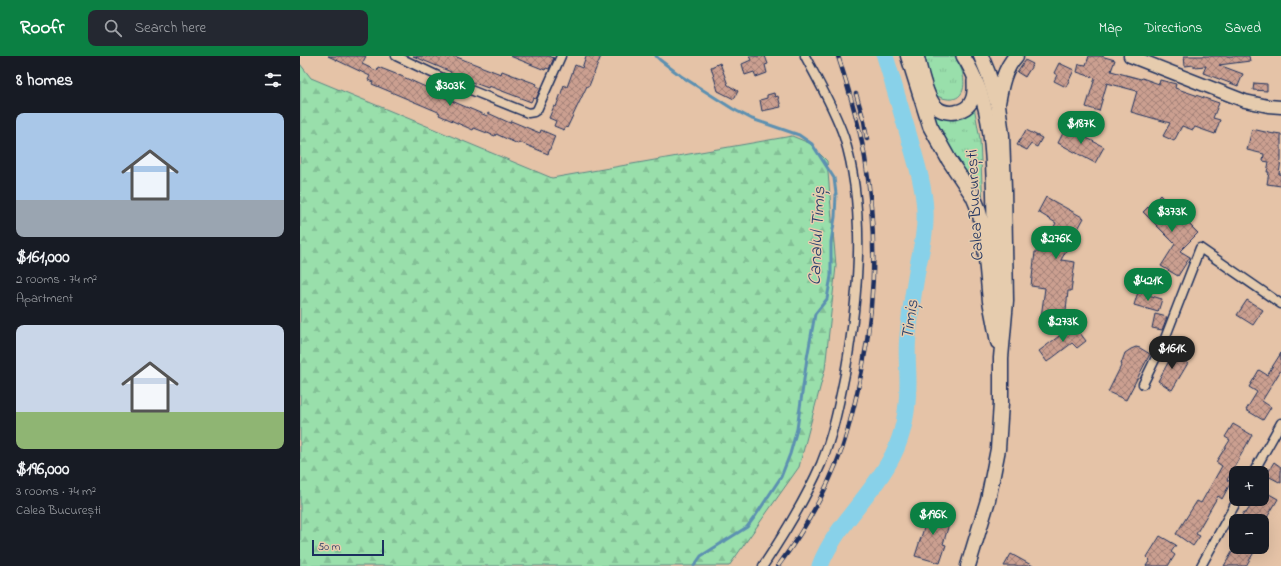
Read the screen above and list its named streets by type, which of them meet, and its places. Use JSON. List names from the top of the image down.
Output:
{
  "streets": {
    "highway": ["Calea București"]
  },
  "water": ["Canalul Timiș", "Timiș"],
  "scale_bar": "50 m",
  "page": {
    "header": "Roofr",
    "search": "Search here",
    "nav": ["Map", "Directions", "Saved"],
    "heading": "8 homes",
    "price": [
      "$303K",
      "$187K",
      "$373K",
      "$276K",
      "$421K",
      "$273K",
      "$161K",
      "$196K"
    ],
    "list": [
      {
        "name": "$161,000",
        "note": "2 rooms · 74 m² · Apartment"
      },
      {
        "name": "$196,000",
        "note": "3 rooms · 74 m² · Calea București"
      }
    ],
    "map_buttons": ["+", "−"],
    "scale": "50 m"
  }
}
